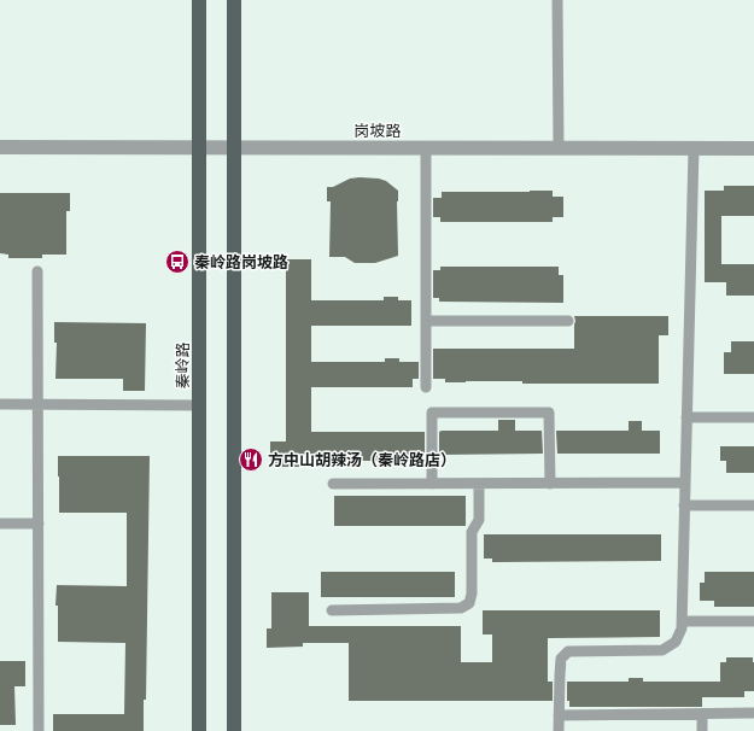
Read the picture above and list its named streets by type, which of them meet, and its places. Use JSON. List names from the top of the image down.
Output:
{
  "streets": {
    "main road": ["秦岭路"],
    "street": ["岗坡路"]
  },
  "crossings": [
    ["岗坡路", "秦岭路"]
  ],
  "places": {
    "bus stop": ["秦岭路岗坡路"],
    "restaurant": ["方中山胡辣汤（秦岭路店）"]
  }
}
